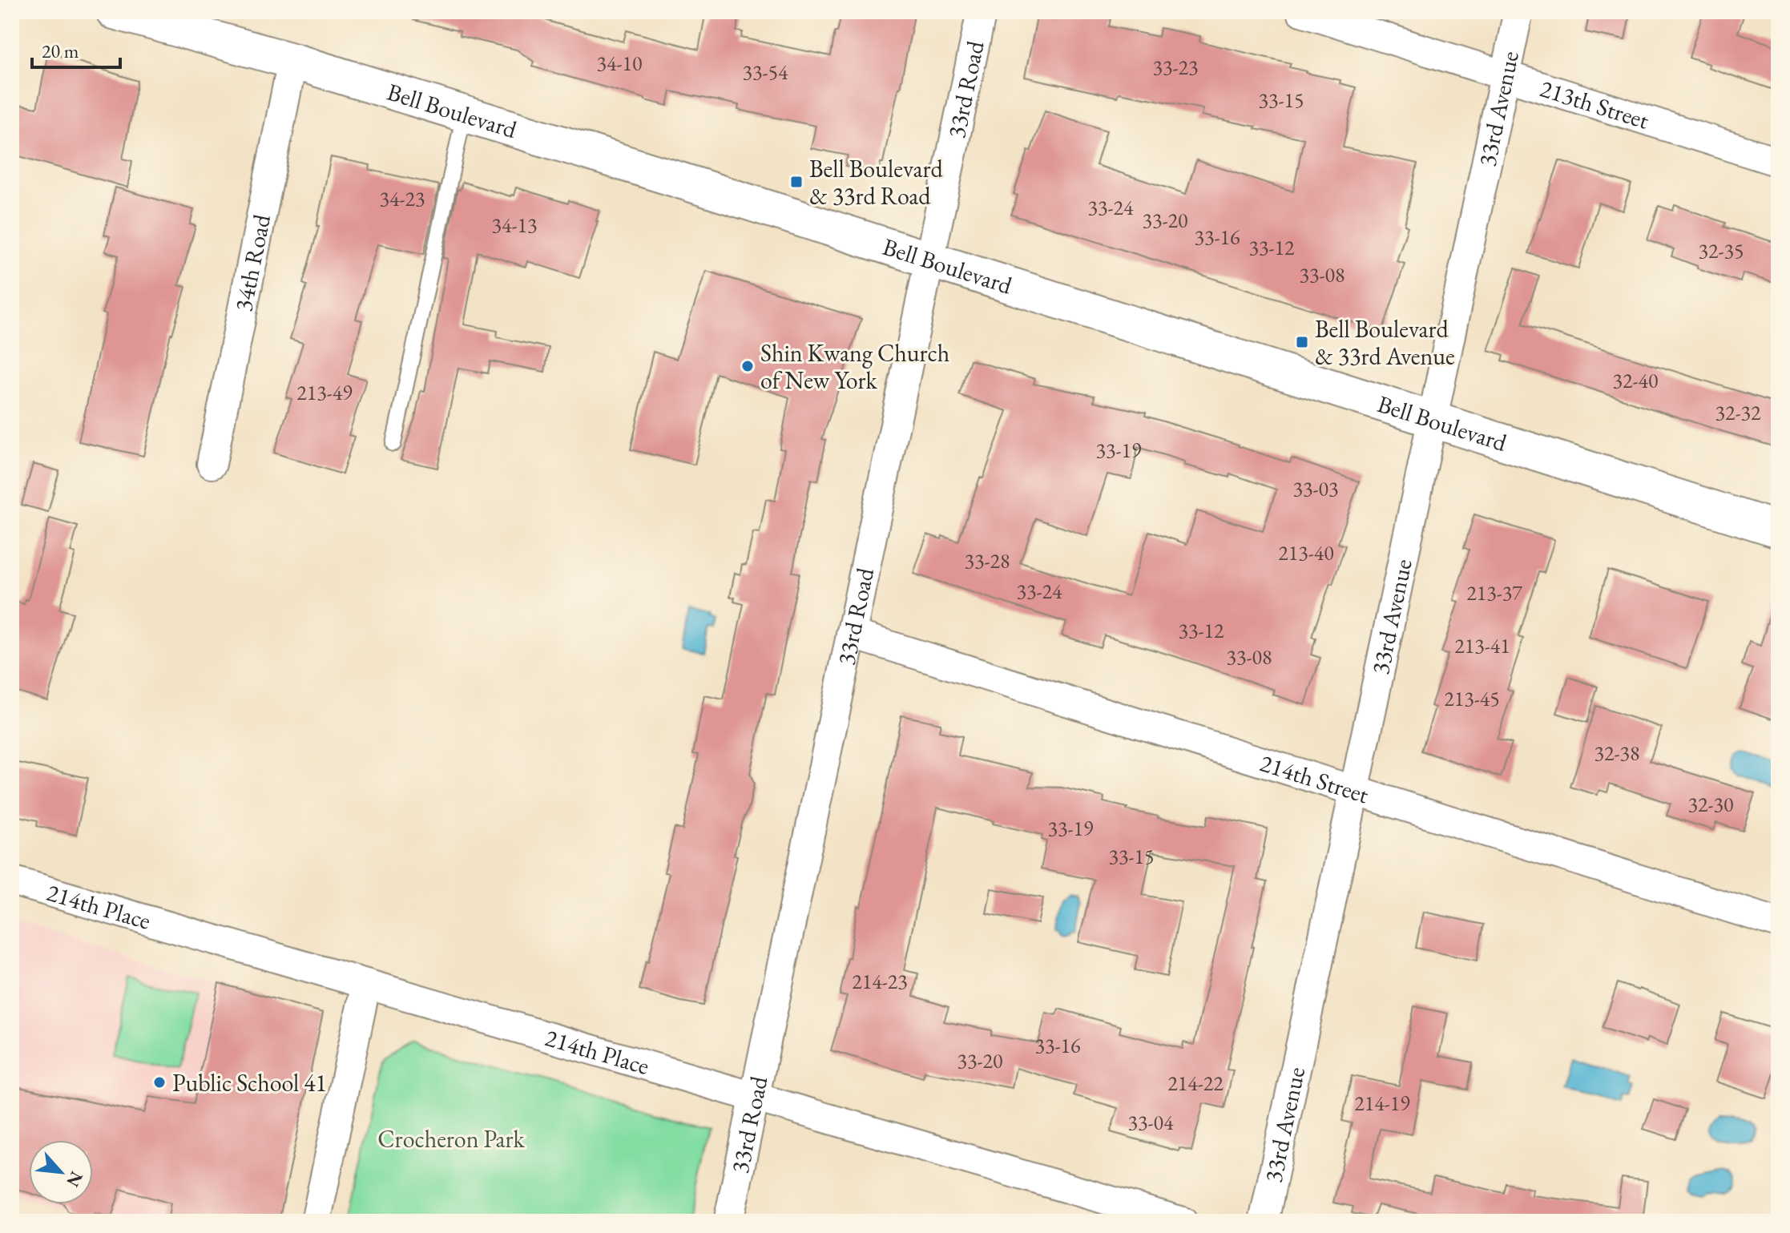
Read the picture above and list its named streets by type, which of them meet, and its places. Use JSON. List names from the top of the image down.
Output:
{
  "streets": {
    "street": [
      "33rd Road",
      "213th Street",
      "33rd Avenue",
      "Bell Boulevard",
      "34th Road",
      "214th Street",
      "214th Place"
    ]
  },
  "crossings": [
    ["33rd Road", "Bell Boulevard"],
    ["33rd Road", "214th Street"],
    ["33rd Road", "214th Place"],
    ["213th Street", "33rd Avenue"],
    ["33rd Avenue", "Bell Boulevard"],
    ["33rd Avenue", "214th Street"],
    ["Bell Boulevard", "34th Road"]
  ],
  "parks": ["Crocheron Park"],
  "places": {
    "transit": ["Bell Boulevard & 33rd Road", "Bell Boulevard & 33rd Avenue"],
    "other": ["Shin Kwang Church of New York", "Public School 41"]
  },
  "house_numbers": [
    "34-10",
    "33-23",
    "33-54",
    "33-15",
    "34-23",
    "33-24",
    "33-20",
    "34-13",
    "33-16",
    "33-12",
    "32-35",
    "33-08",
    "32-40",
    "213-49",
    "32-32",
    "33-19",
    "33-03",
    "213-40",
    "33-28",
    "33-24",
    "213-37",
    "33-12",
    "213-41",
    "33-08",
    "213-45",
    "32-38",
    "32-30",
    "33-19",
    "33-15",
    "214-23",
    "33-16",
    "33-20",
    "214-22",
    "214-19",
    "33-04"
  ],
  "scale_bar": "20 m",
  "north": "bottom right"
}
